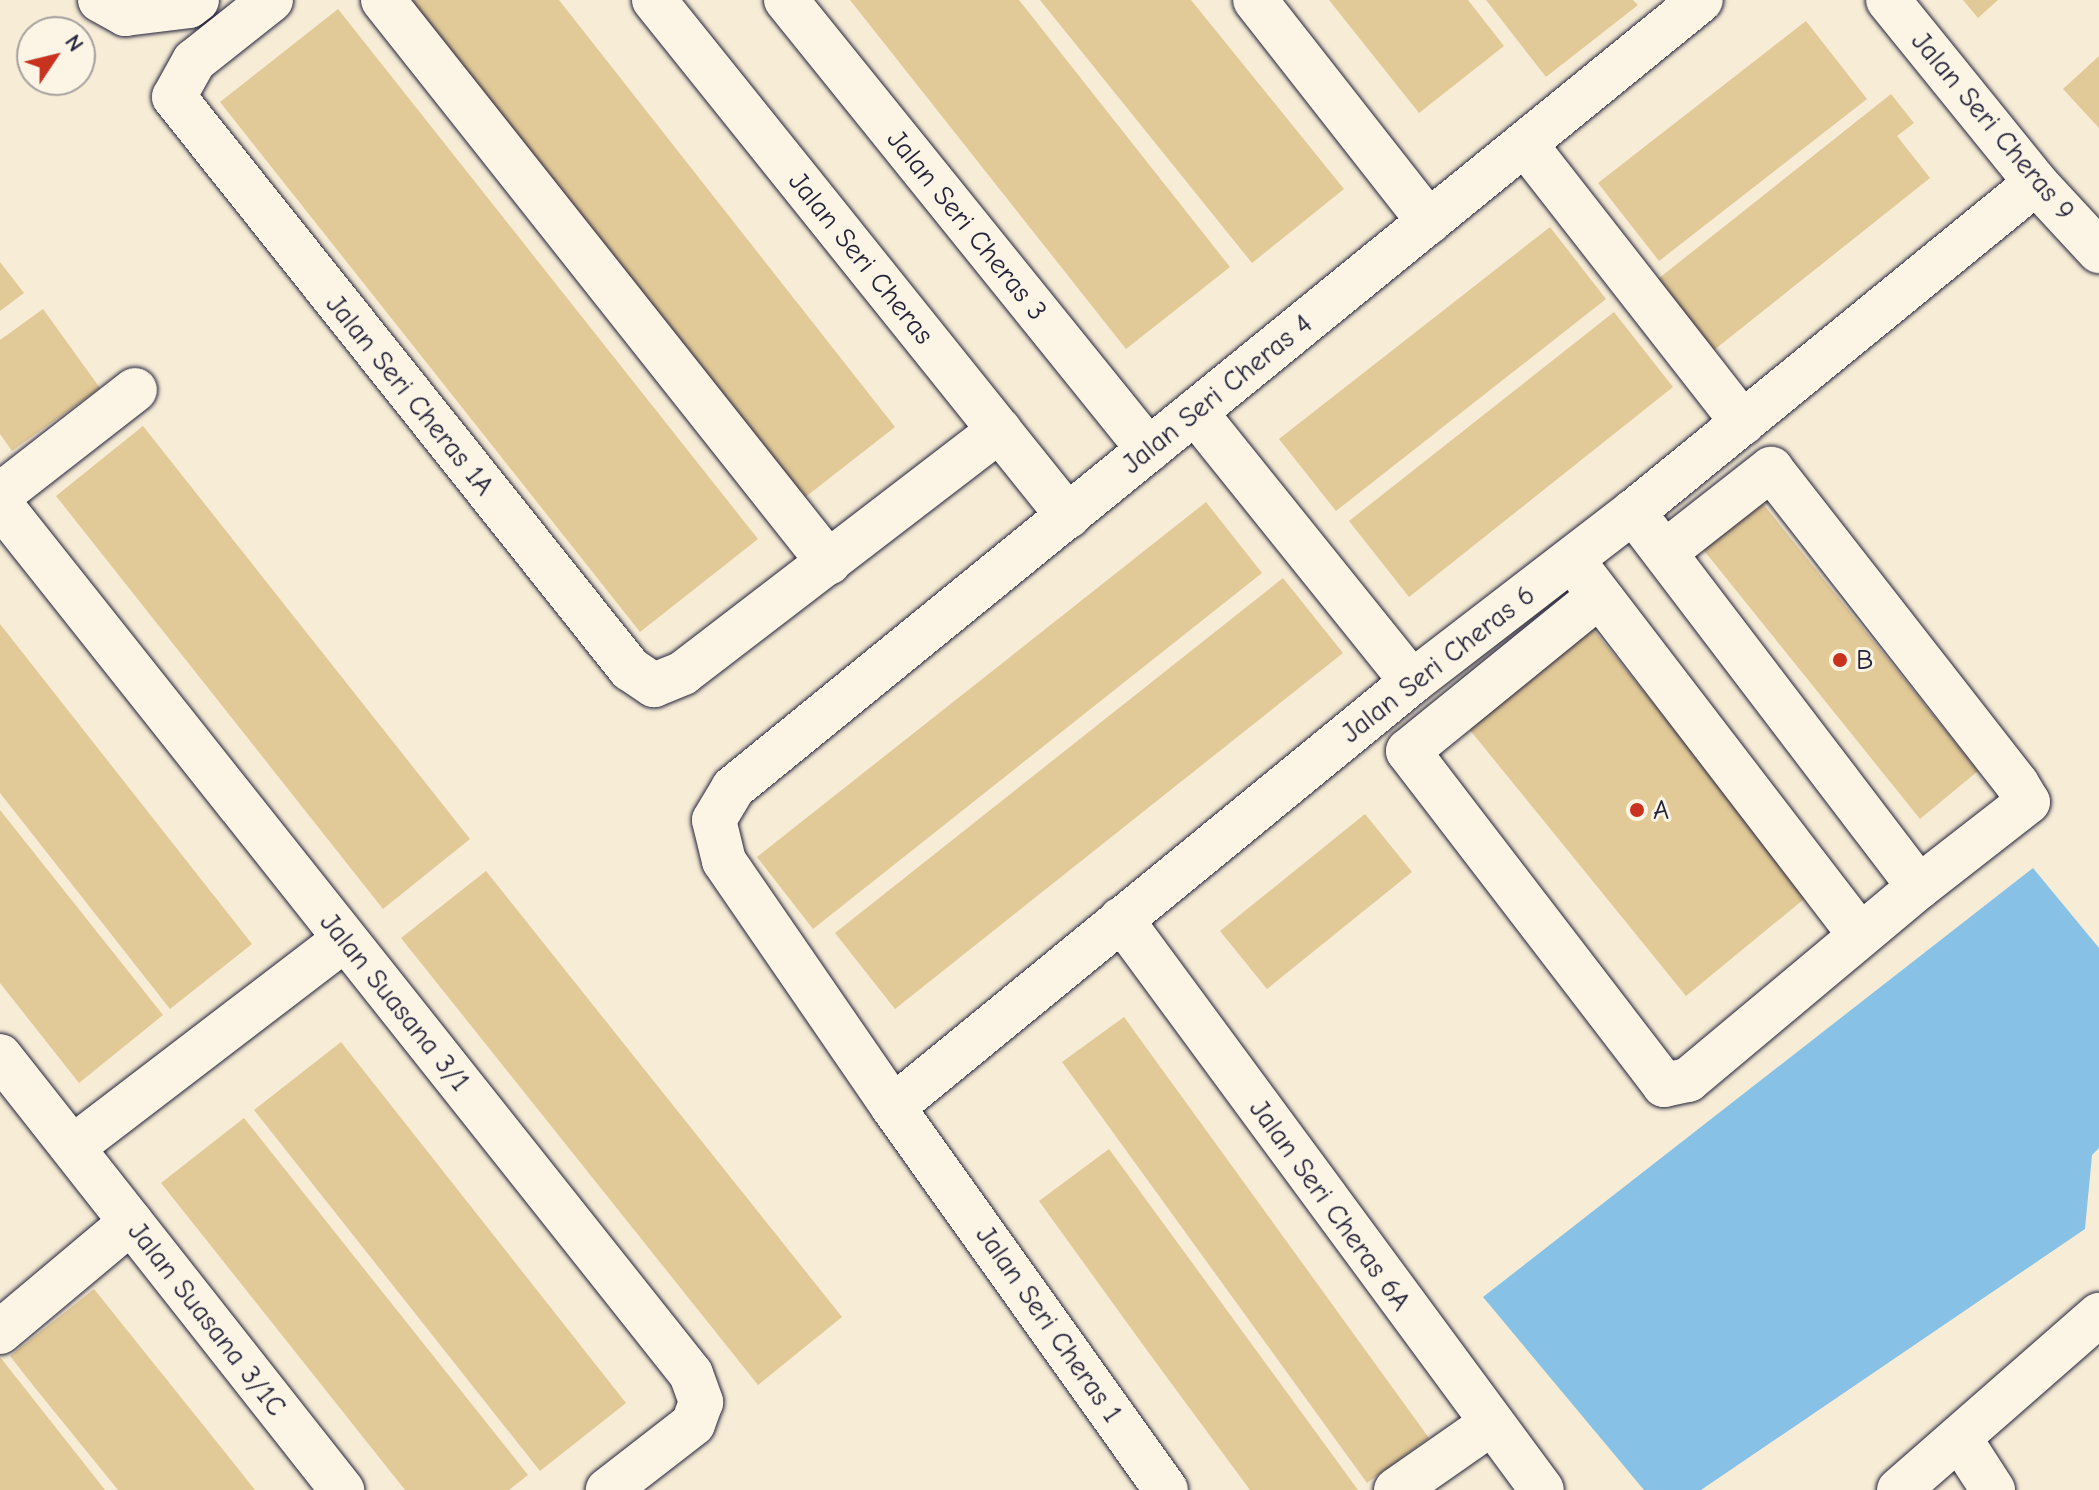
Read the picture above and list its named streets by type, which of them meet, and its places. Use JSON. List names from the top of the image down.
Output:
{
  "streets": {
    "street": [
      "Jalan Seri Cheras 9",
      "Jalan Seri Cheras 3",
      "Jalan Seri Cheras",
      "Jalan Seri Cheras 4",
      "Jalan Seri Cheras 1A",
      "Jalan Seri Cheras 6",
      "Jalan Suasana 3/1",
      "Jalan Seri Cheras 6A",
      "Jalan Suasana 3/1C",
      "Jalan Seri Cheras 1"
    ]
  },
  "crossings": [
    ["Jalan Seri Cheras 9", "Jalan Seri Cheras 6"],
    ["Jalan Seri Cheras 3", "Jalan Seri Cheras 4"],
    ["Jalan Seri Cheras", "Jalan Seri Cheras 4"],
    ["Jalan Seri Cheras 4", "Jalan Seri Cheras 6"],
    ["Jalan Seri Cheras 4", "Jalan Seri Cheras 1"],
    ["Jalan Seri Cheras 6", "Jalan Seri Cheras 6A"],
    ["Jalan Seri Cheras 6", "Jalan Seri Cheras 1"]
  ],
  "places": ["B", "A"],
  "north": "top right"
}
